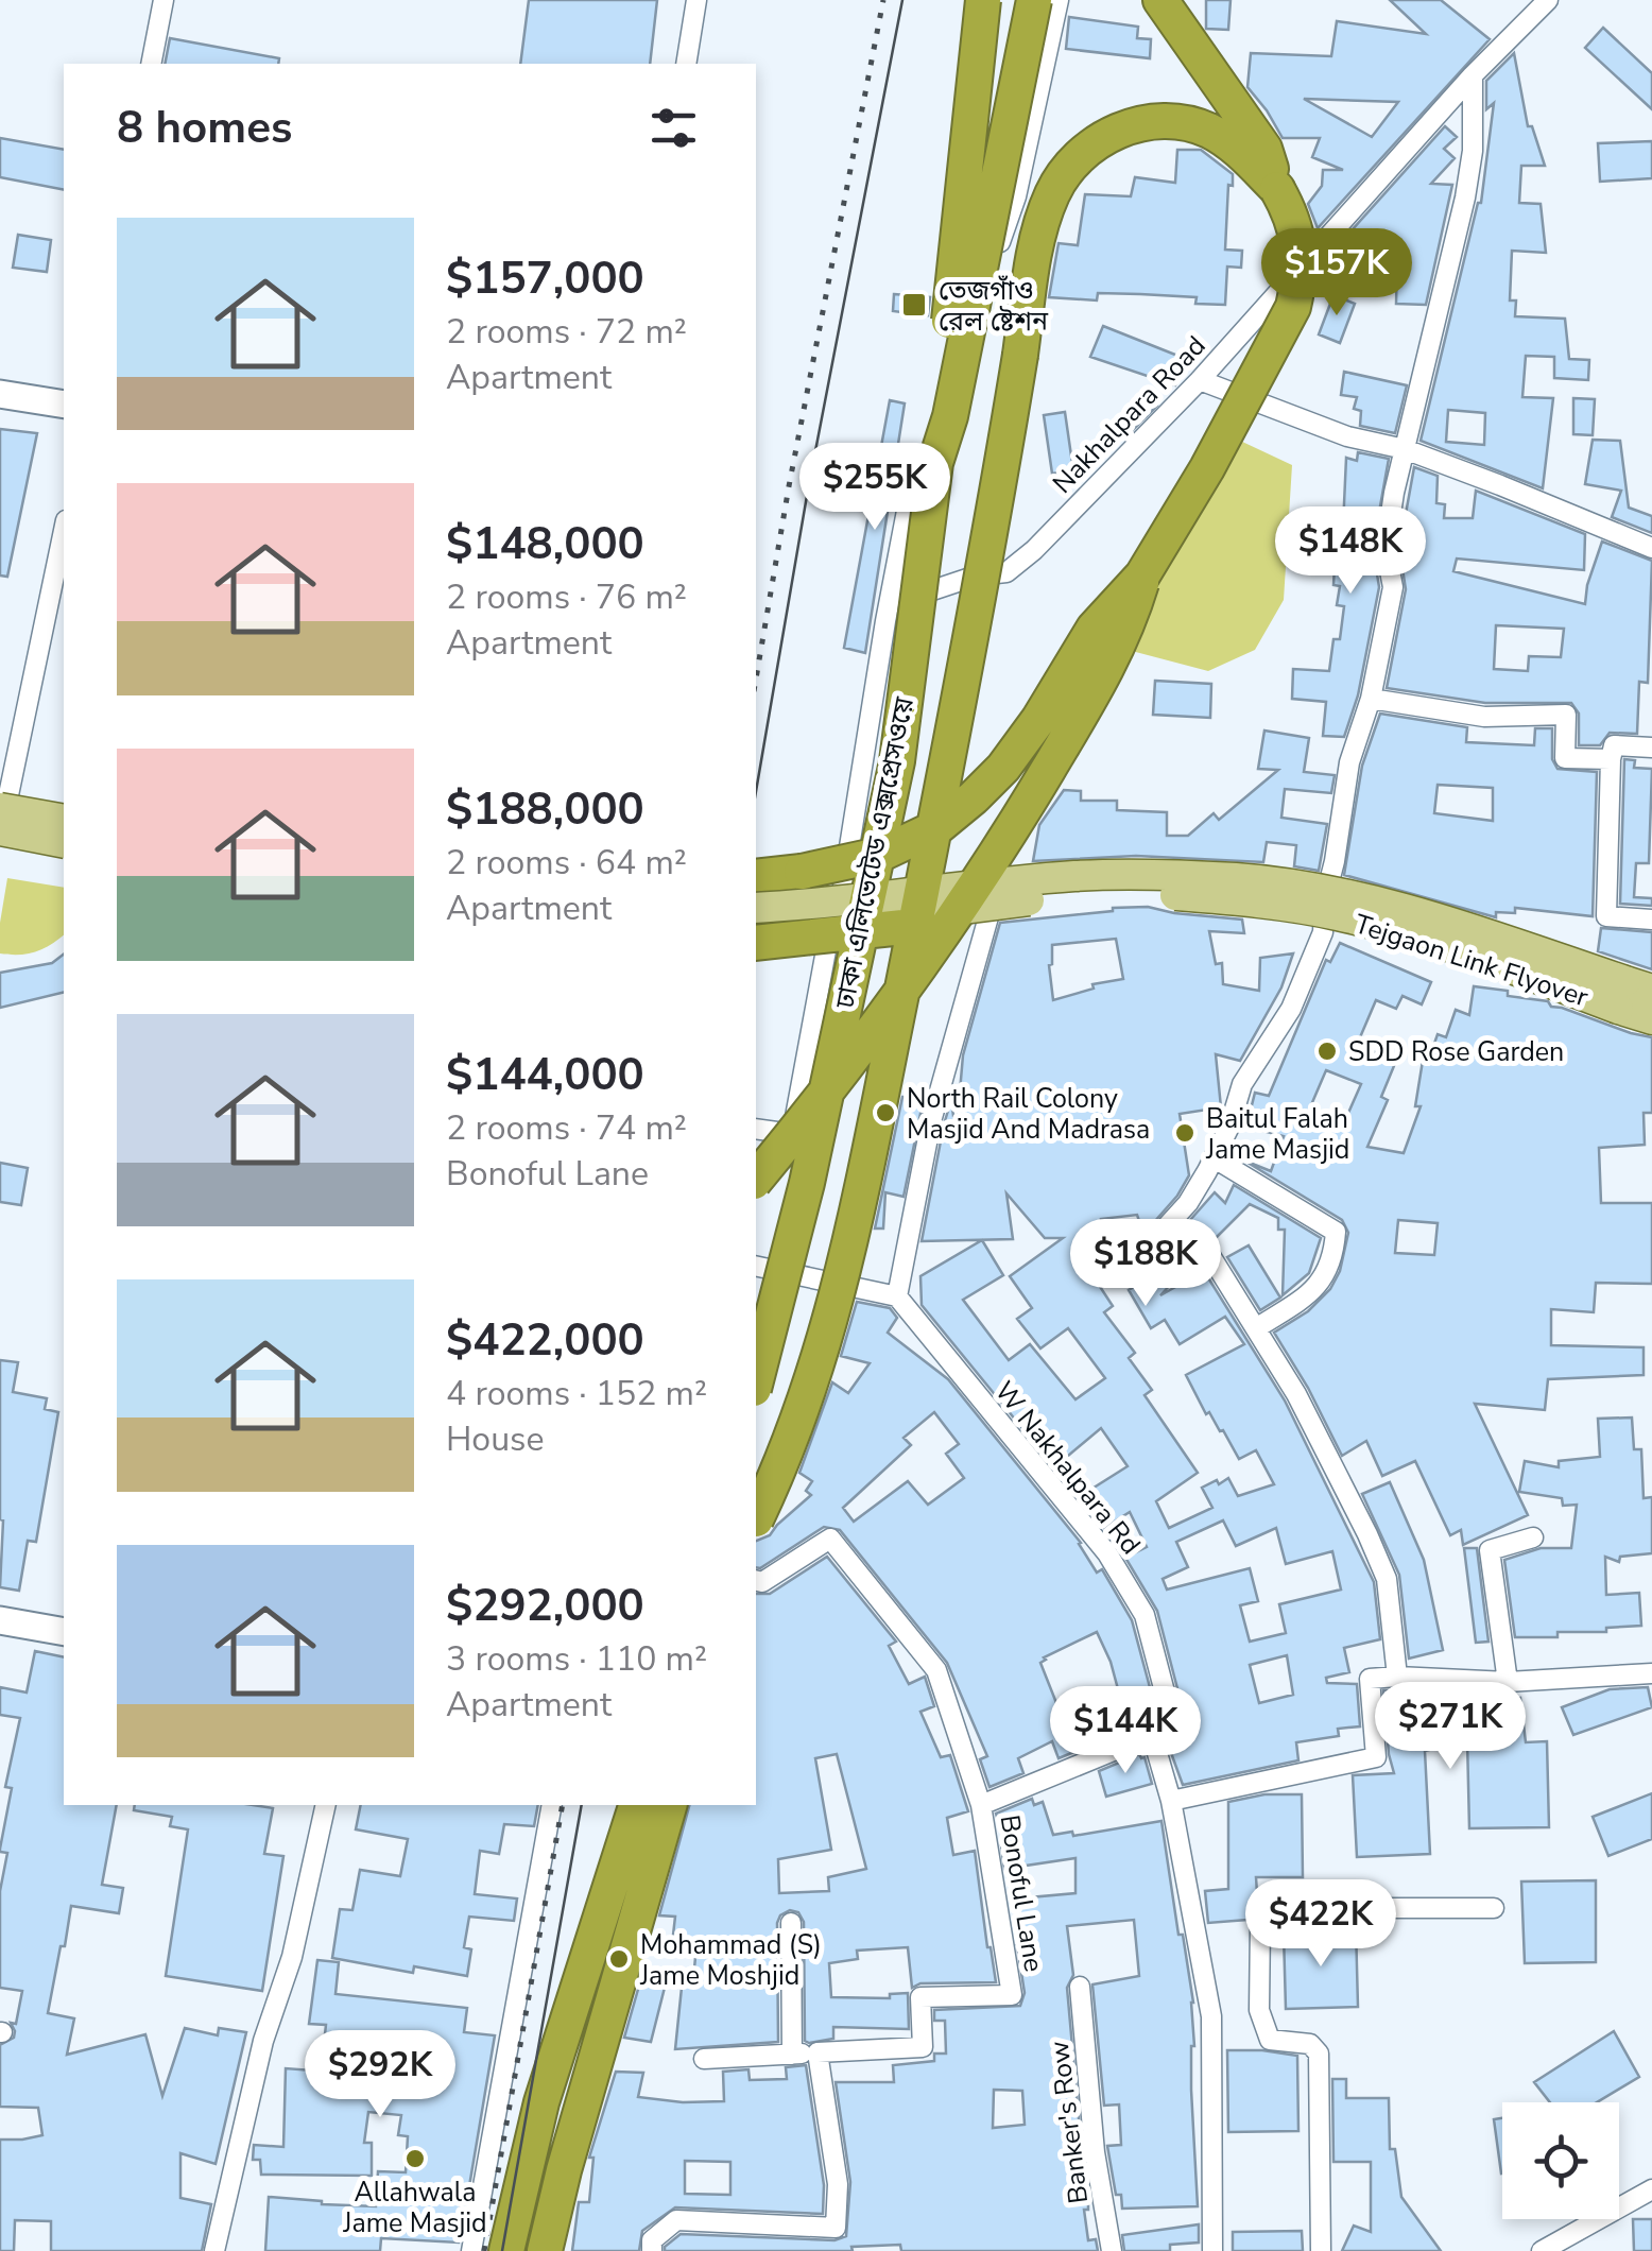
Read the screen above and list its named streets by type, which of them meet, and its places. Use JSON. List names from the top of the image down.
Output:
{
  "streets": {
    "highway": ["ঢাকা এলিভেটেড এক্সপ্রেসওয়ে"],
    "main road": ["Tejgaon Link Flyover"],
    "street": [
      "Nakhalpara Road",
      "W Nakhalpara Rd",
      "Bonoful Lane",
      "Banker's Row"
    ]
  },
  "crossings": [
    ["W Nakhalpara Rd", "Bonoful Lane"]
  ],
  "places": {
    "transit": ["তেজগাঁও রেল ষ্টেশন"],
    "other": [
      "SDD Rose Garden",
      "North Rail Colony Masjid And Madrasa",
      "Baitul Falah Jame Masjid",
      "Mohammad (S) Jame Moshjid",
      "Allahwala Jame Masjid"
    ]
  },
  "page": {
    "heading": "8 homes",
    "list": [
      {
        "name": "$157,000",
        "note": "2 rooms · 72 m² · Apartment"
      },
      {
        "name": "$148,000",
        "note": "2 rooms · 76 m² · Apartment"
      },
      {
        "name": "$188,000",
        "note": "2 rooms · 64 m² · Apartment"
      },
      {
        "name": "$144,000",
        "note": "2 rooms · 74 m² · Bonoful Lane"
      },
      {
        "name": "$422,000",
        "note": "4 rooms · 152 m² · House"
      },
      {
        "name": "$292,000",
        "note": "3 rooms · 110 m² · Apartment"
      }
    ],
    "price": [
      "$157K",
      "$255K",
      "$148K",
      "$188K",
      "$271K",
      "$144K",
      "$422K",
      "$292K"
    ]
  }
}
